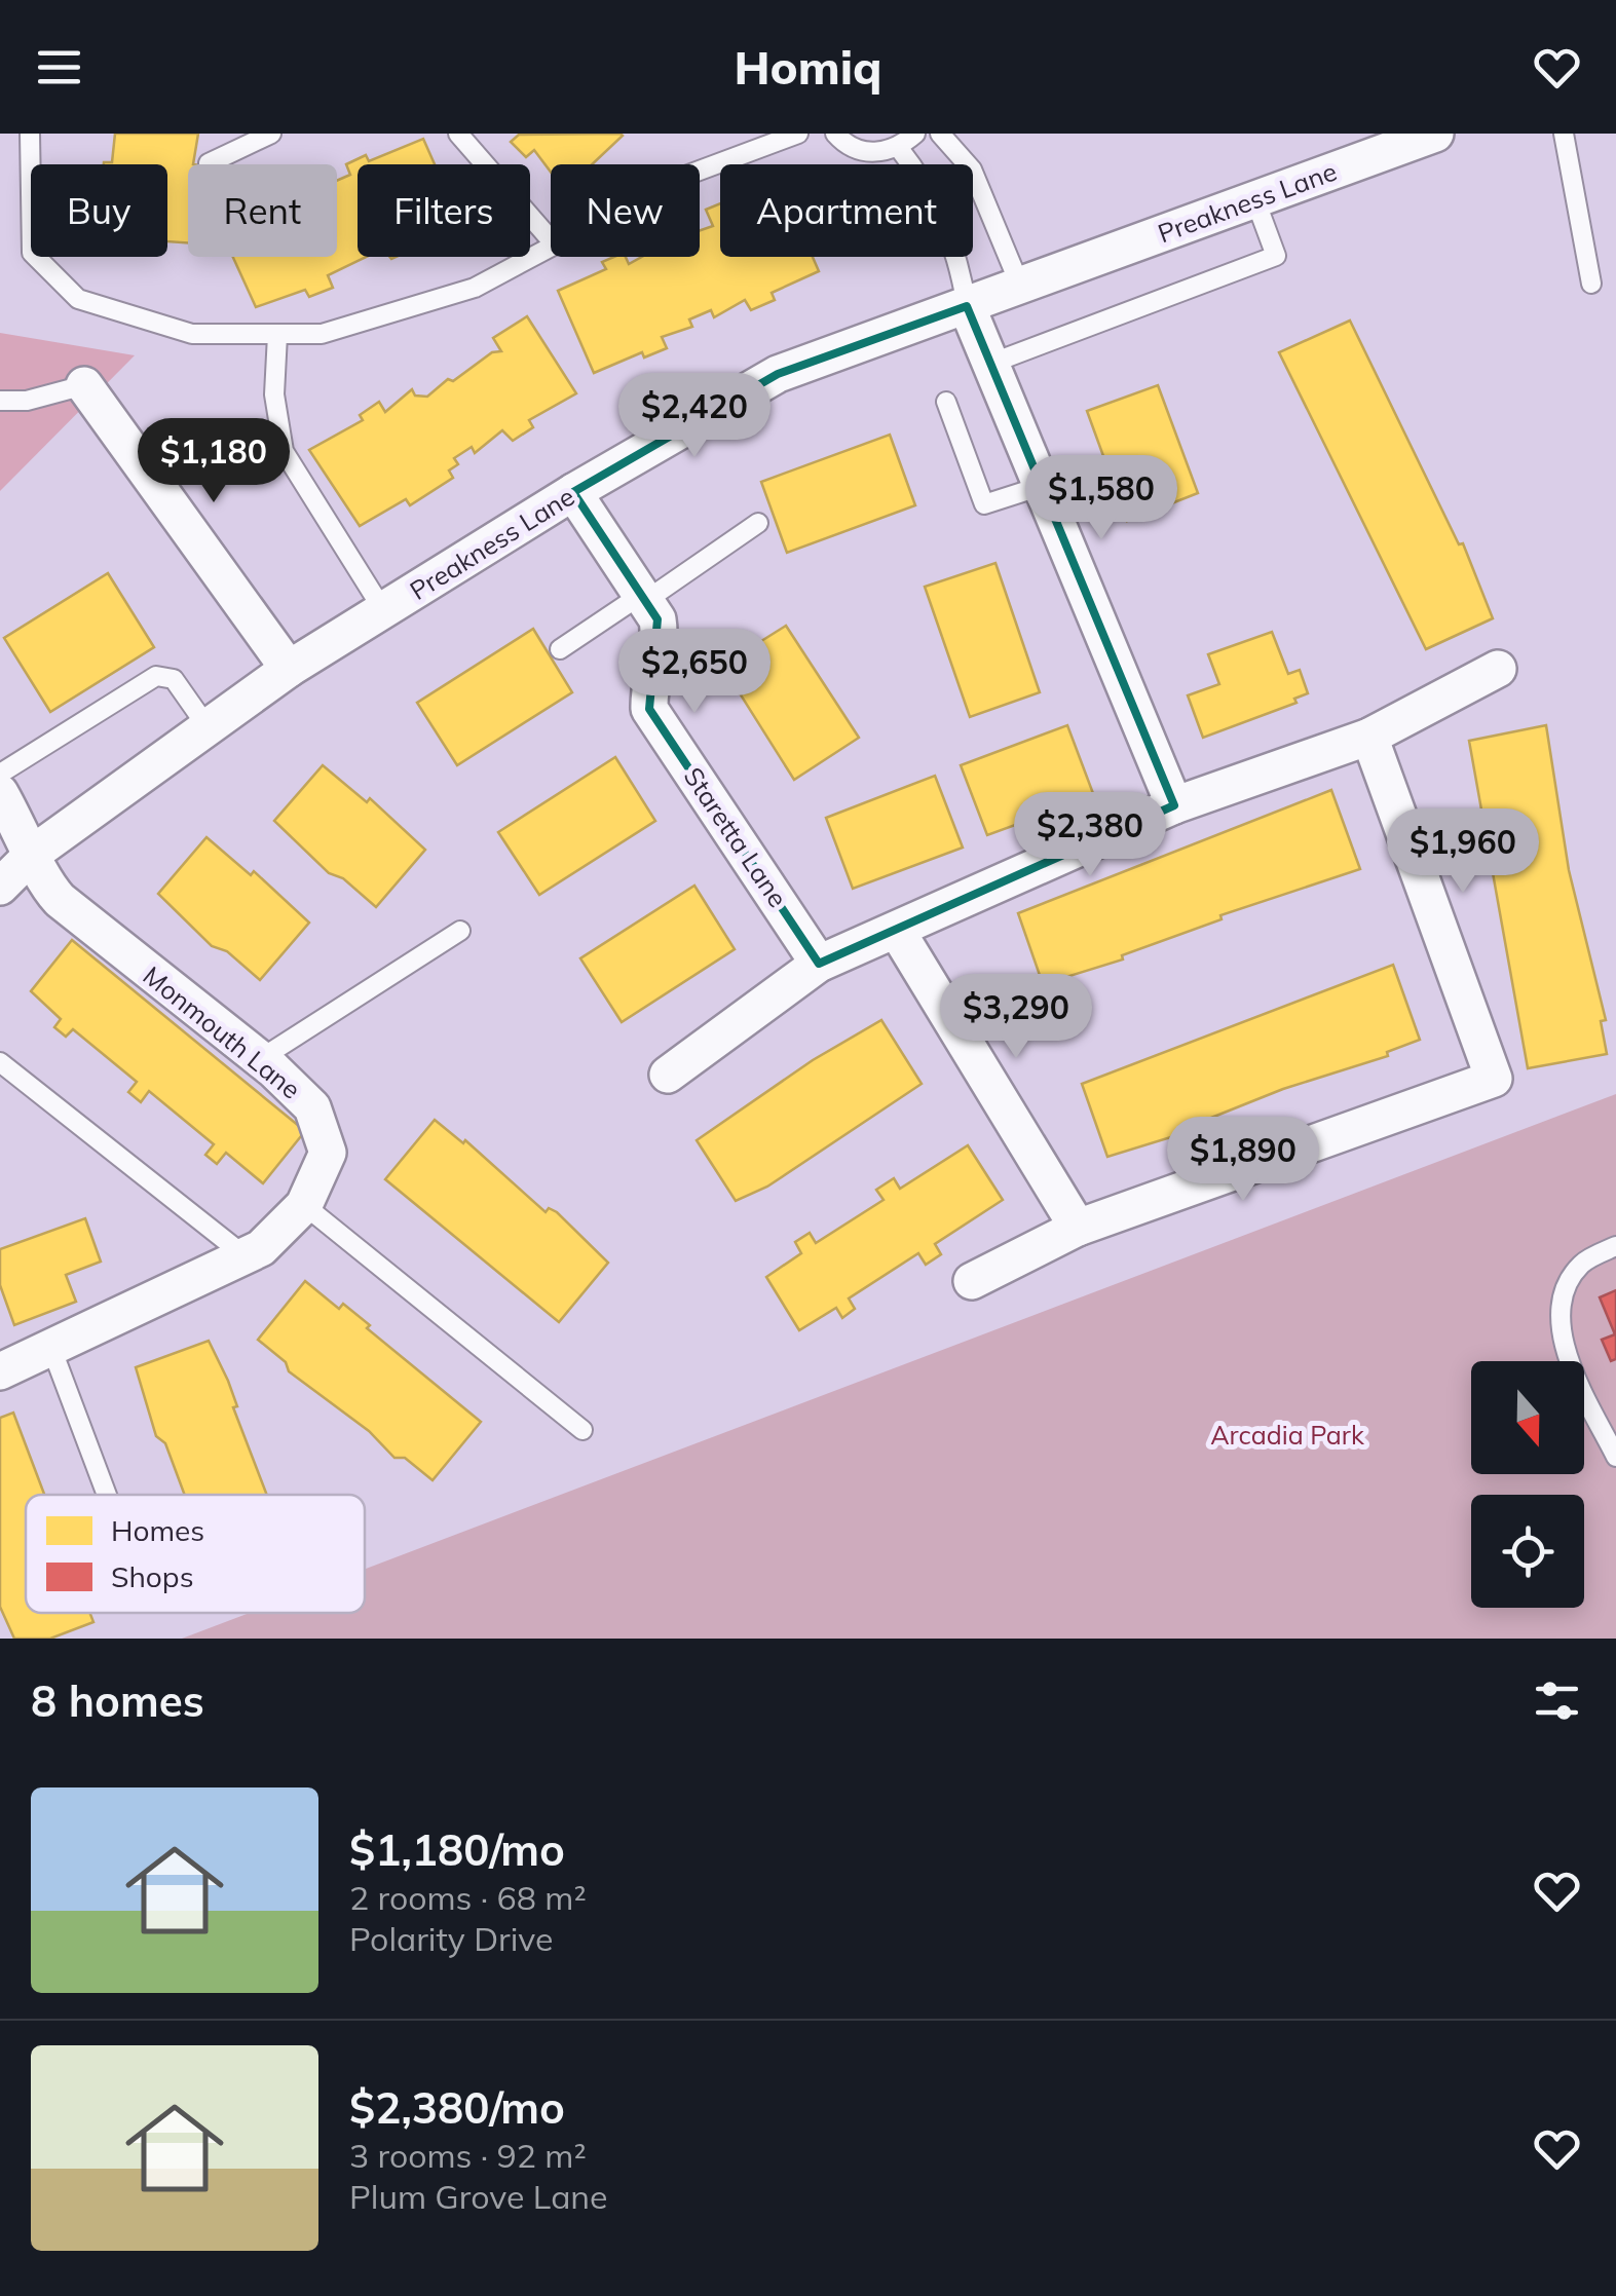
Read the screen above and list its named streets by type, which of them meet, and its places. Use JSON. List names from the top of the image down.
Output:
{
  "streets": {
    "street": ["Preakness Lane", "Staretta Lane", "Monmouth Lane"]
  },
  "crossings": [
    ["Preakness Lane", "Staretta Lane"],
    ["Preakness Lane", "Monmouth Lane"]
  ],
  "parks": ["Arcadia Park"],
  "legend": ["Homes", "Shops"],
  "north": "bottom",
  "page": {
    "header": "Homiq",
    "chip": [
      "Buy",
      "Rent",
      "Filters",
      "New",
      "Apartment"
    ],
    "price": [
      "$2,420",
      "$1,180",
      "$1,580",
      "$2,650",
      "$2,380",
      "$1,960",
      "$3,290",
      "$1,890"
    ],
    "heading": "8 homes",
    "list": [
      {
        "name": "$1,180/mo",
        "note": "2 rooms · 68 m² · Polarity Drive"
      },
      {
        "name": "$2,380/mo",
        "note": "3 rooms · 92 m² · Plum Grove Lane"
      }
    ]
  }
}
